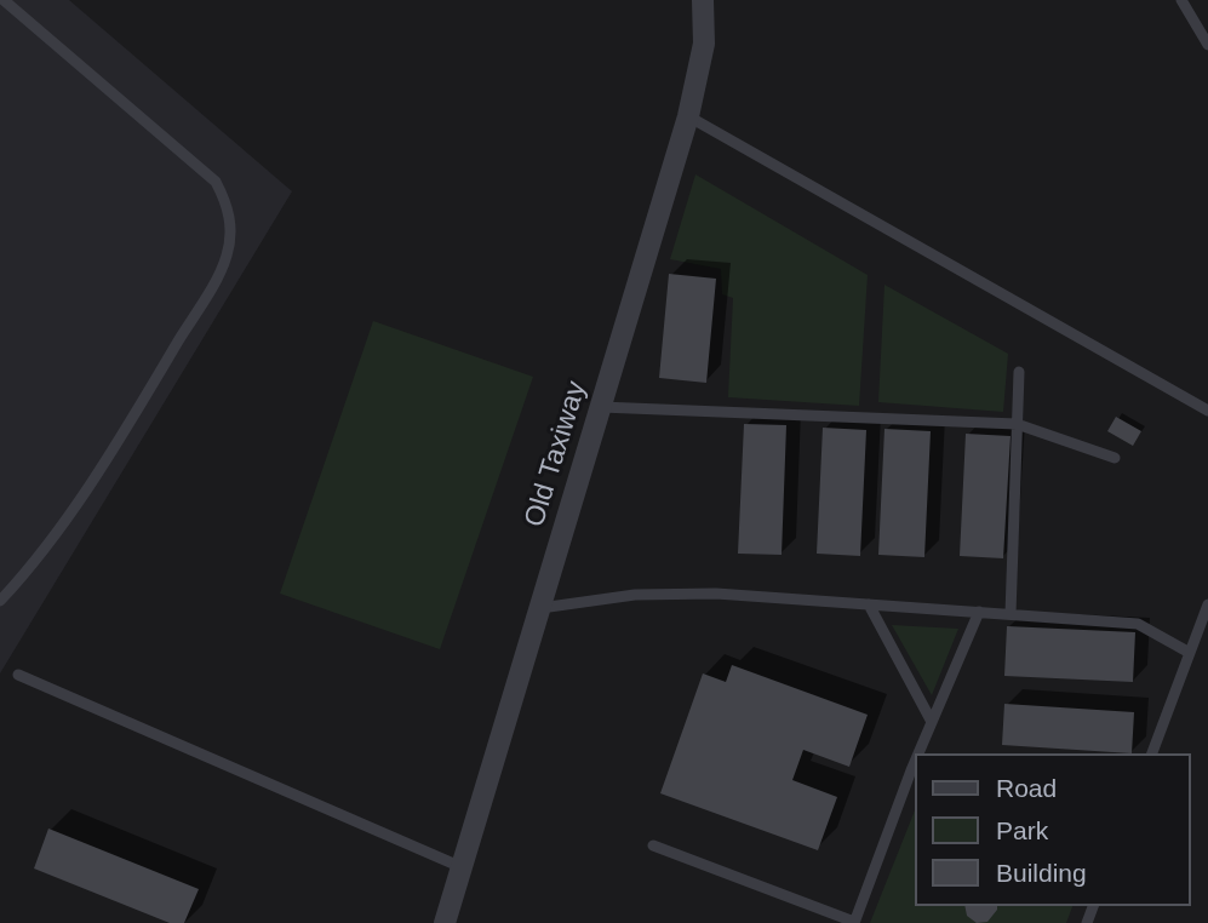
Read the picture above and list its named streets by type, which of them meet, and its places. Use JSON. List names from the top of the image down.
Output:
{
  "streets": {
    "street": ["Old Taxiway"]
  },
  "legend": ["Road", "Park", "Building"]
}
